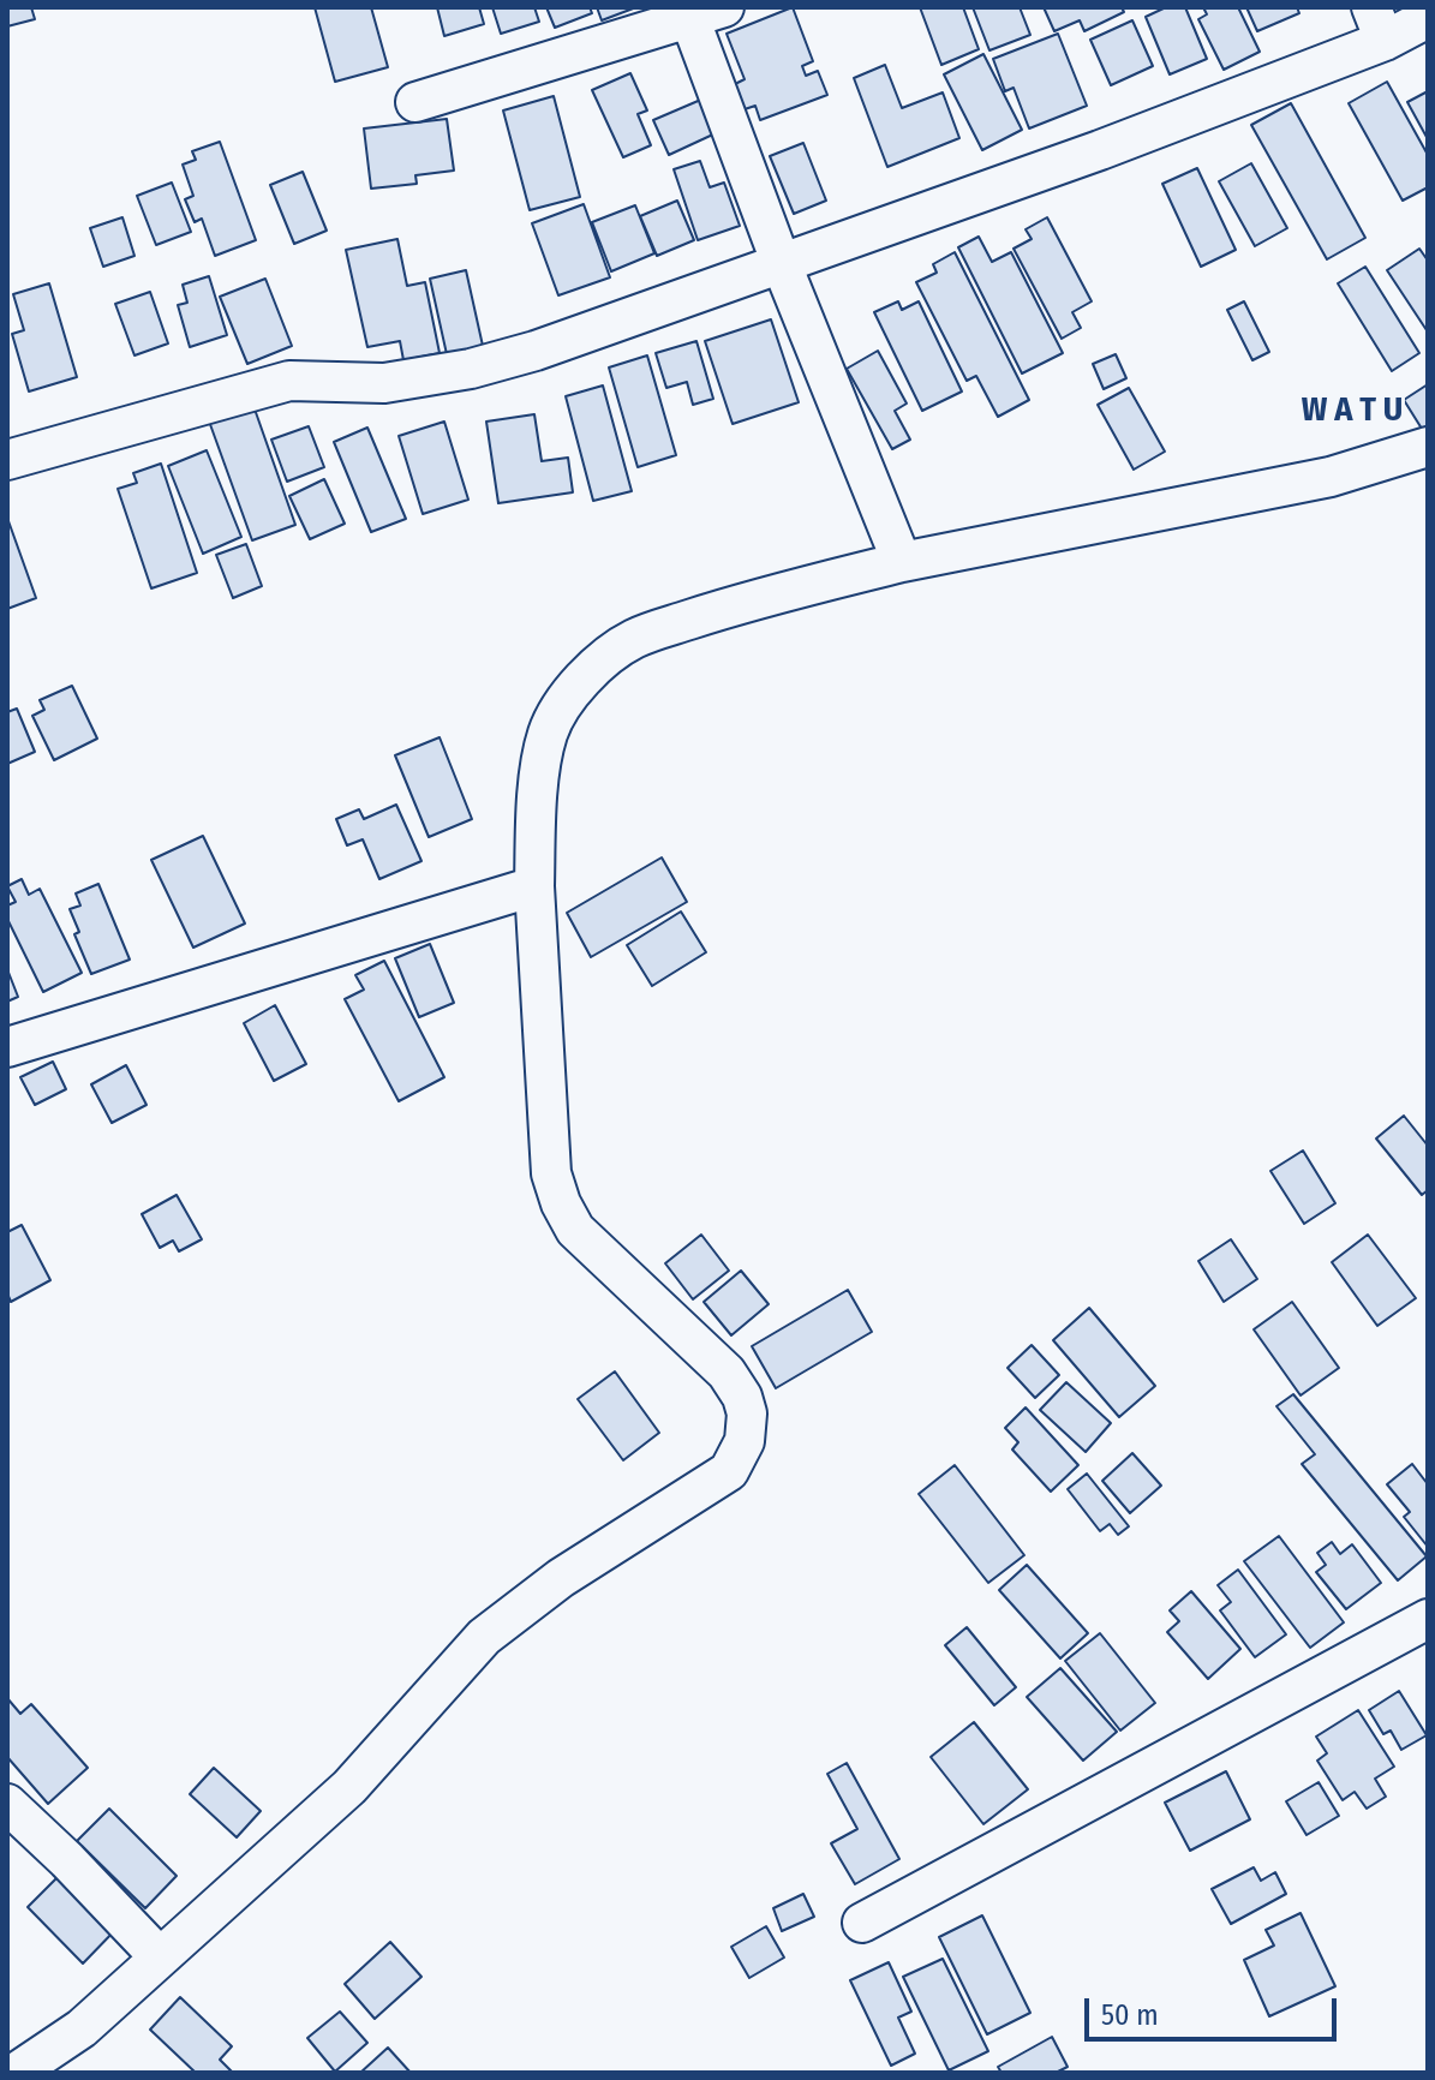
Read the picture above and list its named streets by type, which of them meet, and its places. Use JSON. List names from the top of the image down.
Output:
{
  "districts": ["W A T U"],
  "scale_bar": "50 m"
}
